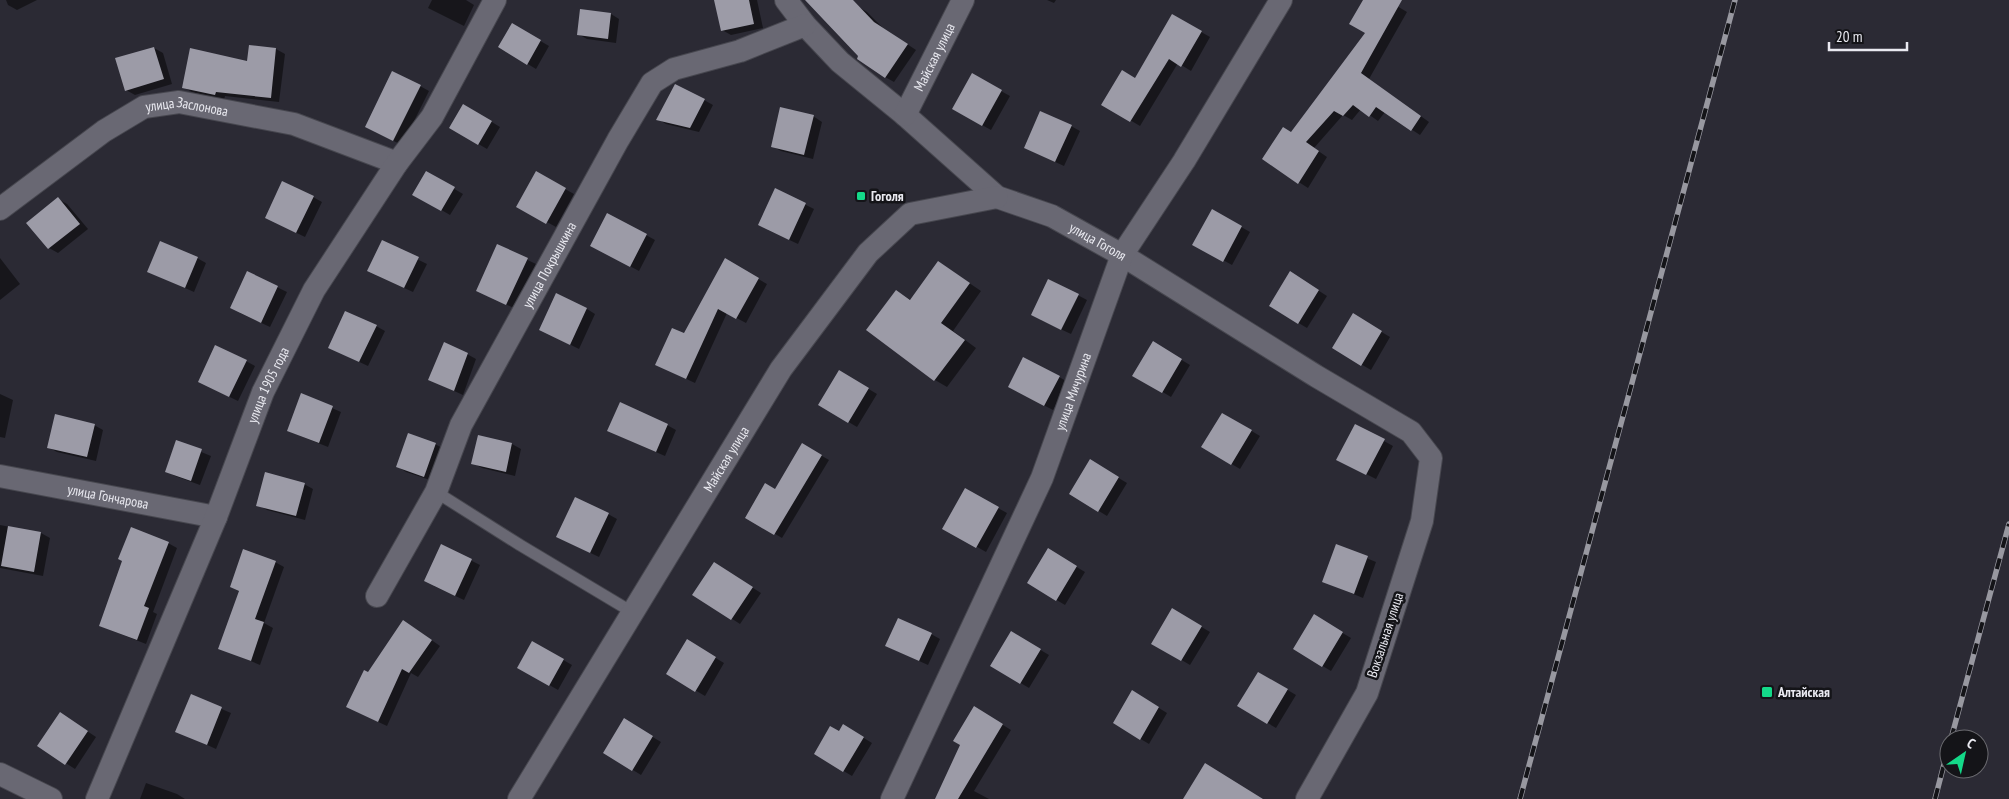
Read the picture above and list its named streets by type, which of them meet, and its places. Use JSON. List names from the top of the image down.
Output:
{
  "streets": {
    "street": [
      "Майская улица",
      "улица Заслонова",
      "улица Гоголя",
      "улица Покрышкина",
      "улица 1905 года",
      "улица Мичурина",
      "улица Гончарова",
      "Вокзальная улица"
    ]
  },
  "crossings": [
    ["Майская улица", "улица Гоголя"],
    ["улица Заслонова", "улица 1905 года"],
    ["улица Гоголя", "улица Покрышкина"],
    ["улица Гоголя", "улица Мичурина"],
    ["улица Гоголя", "Вокзальная улица"],
    ["улица 1905 года", "улица Гончарова"]
  ],
  "places": {
    "transit": ["Гоголя", "Алтайская"]
  },
  "scale_bar": "20 m",
  "north": "top right"
}
